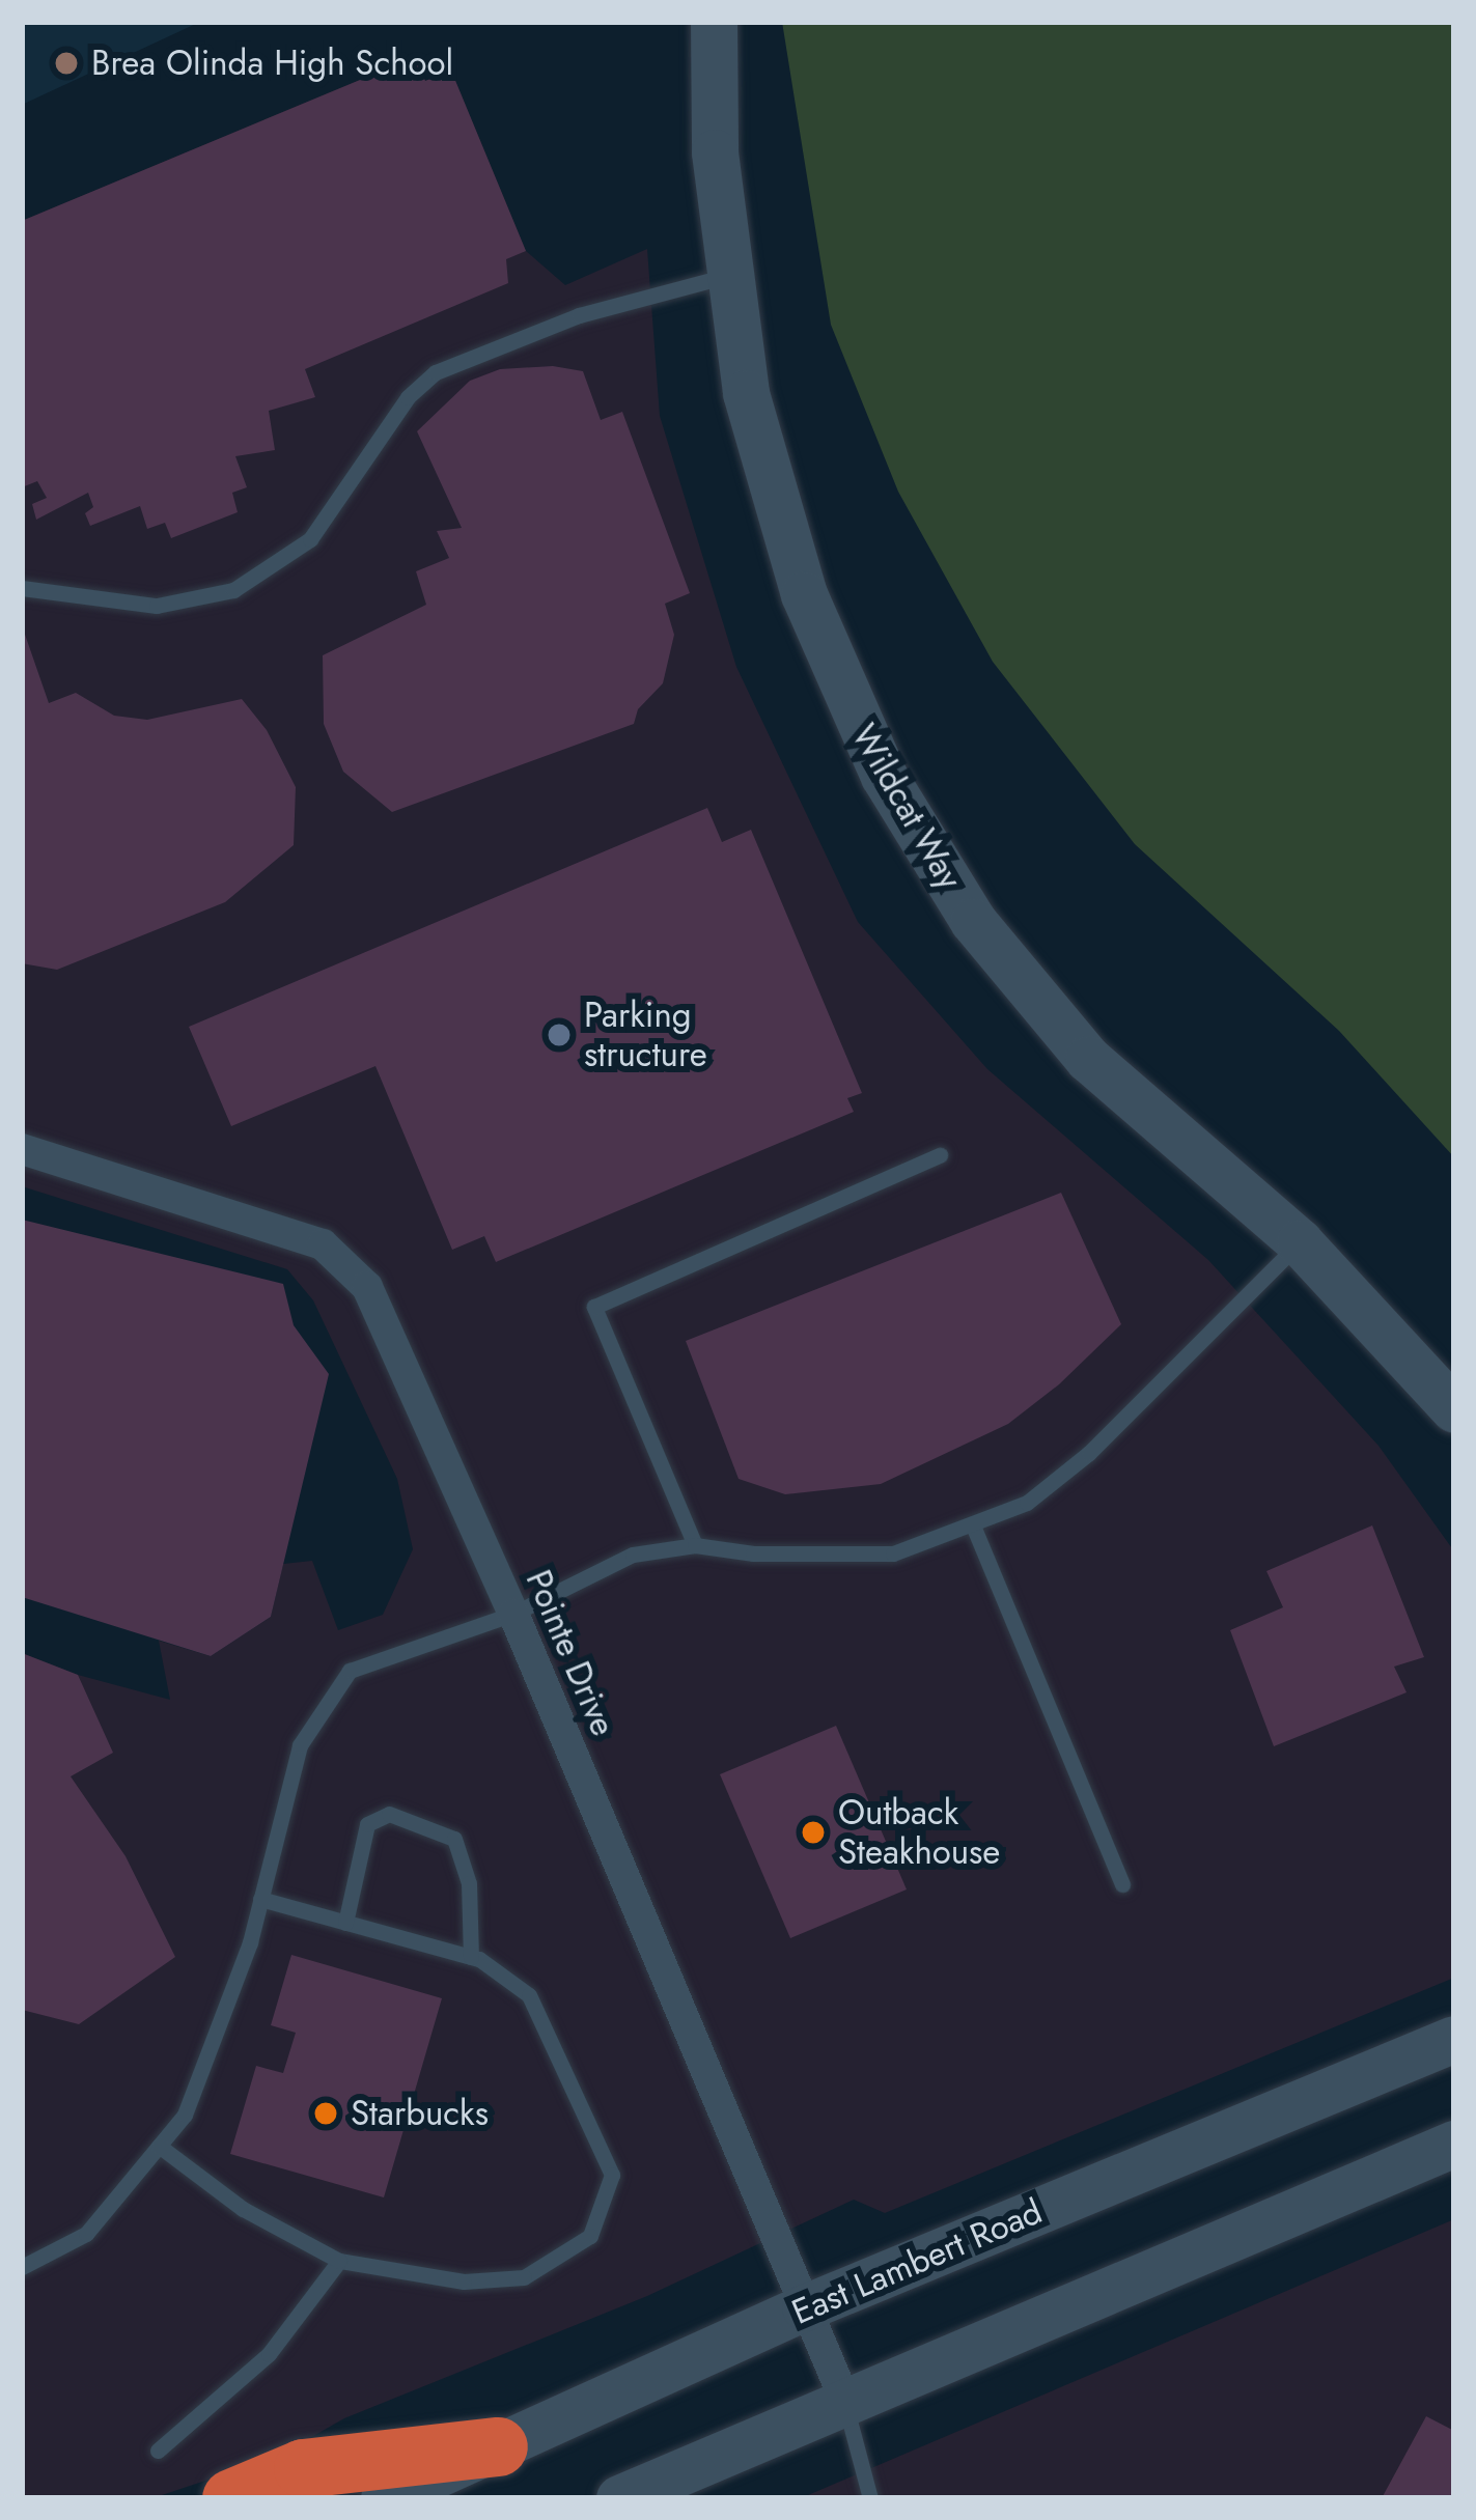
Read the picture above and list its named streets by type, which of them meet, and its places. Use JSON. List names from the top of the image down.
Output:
{
  "streets": {
    "main road": ["Wildcat Way", "East Lambert Road"],
    "street": ["Pointe Drive"]
  },
  "crossings": [
    ["Pointe Drive", "East Lambert Road"]
  ],
  "places": [
    "Brea Olinda High School",
    "Parking structure",
    "Outback Steakhouse",
    "Starbucks"
  ]
}
